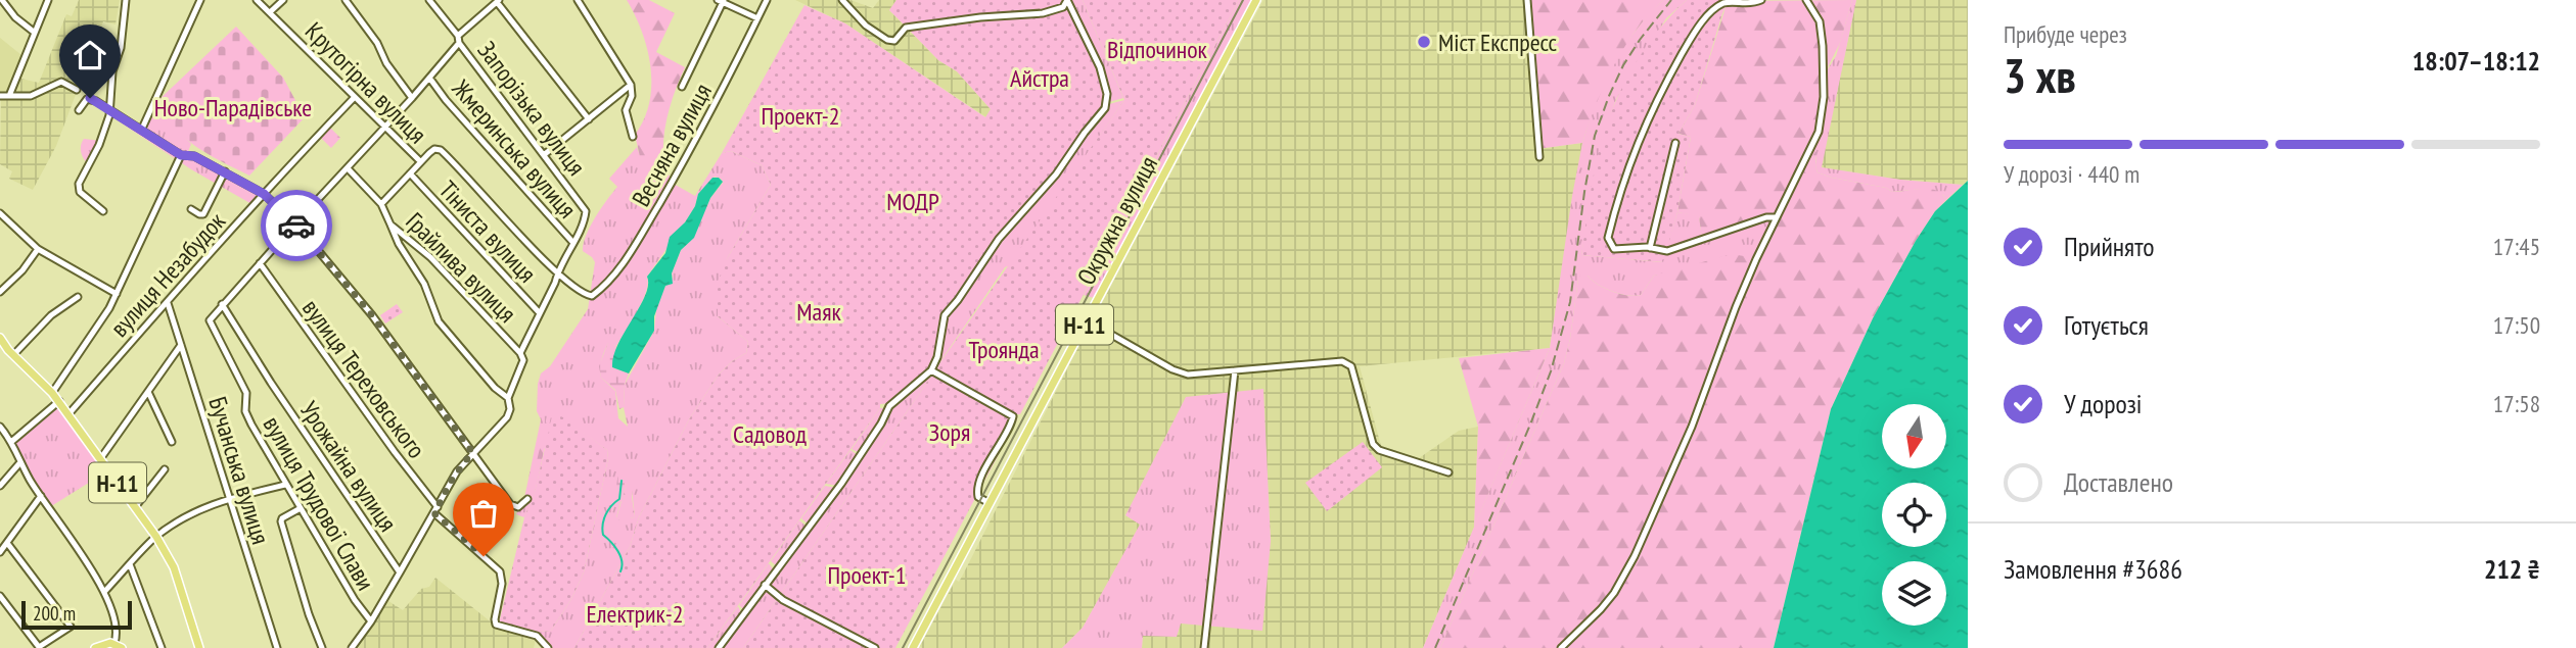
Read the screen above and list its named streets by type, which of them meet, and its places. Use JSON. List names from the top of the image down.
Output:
{
  "streets": {
    "main road": ["Окружна вулиця", "Н-11"],
    "street": [
      "Крутогірна вулиця",
      "Запорізька вулиця",
      "Весняна вулиця",
      "Жмеринська вулиця",
      "Тіниста вулиця",
      "Грайлива вулиця",
      "вулиця Незабудок",
      "вулиця Тереховського",
      "Урожайна вулиця",
      "Бучанська вулиця",
      "вулиця Трудової Слави"
    ]
  },
  "crossings": [
    ["Крутогірна вулиця", "вулиця Незабудок"],
    ["Запорізька вулиця", "Жмеринська вулиця"],
    ["Запорізька вулиця", "Тіниста вулиця"],
    ["Весняна вулиця", "Тіниста вулиця"],
    ["Жмеринська вулиця", "Тіниста вулиця"],
    ["Тіниста вулиця", "Грайлива вулиця"],
    ["Грайлива вулиця", "вулиця Тереховського"],
    ["вулиця Незабудок", "Н-11"],
    ["вулиця Незабудок", "Бучанська вулиця"],
    ["Урожайна вулиця", "вулиця Трудової Слави"]
  ],
  "parks": [
    "Відпочинок",
    "Айстра",
    "Ново-Парадівське",
    "Проект-2",
    "МОДР",
    "Маяк",
    "Троянда",
    "Зоря",
    "Садовод",
    "Проект-1",
    "Електрик-2"
  ],
  "places": ["Міст Експресс"],
  "scale_bar": "200 m",
  "north": "bottom",
  "page": {
    "heading": ["3 хв", "Прибуде через", "18:07–18:12"],
    "panel": ["Замовлення #3686", "212 ₴"],
    "bar": "У дорозі · 440 m",
    "list": [
      ["Прийнято", "17:45"],
      ["Готується", "17:50"],
      ["У дорозі", "17:58"],
      "Доставлено"
    ],
    "scale": "200 m"
  }
}
